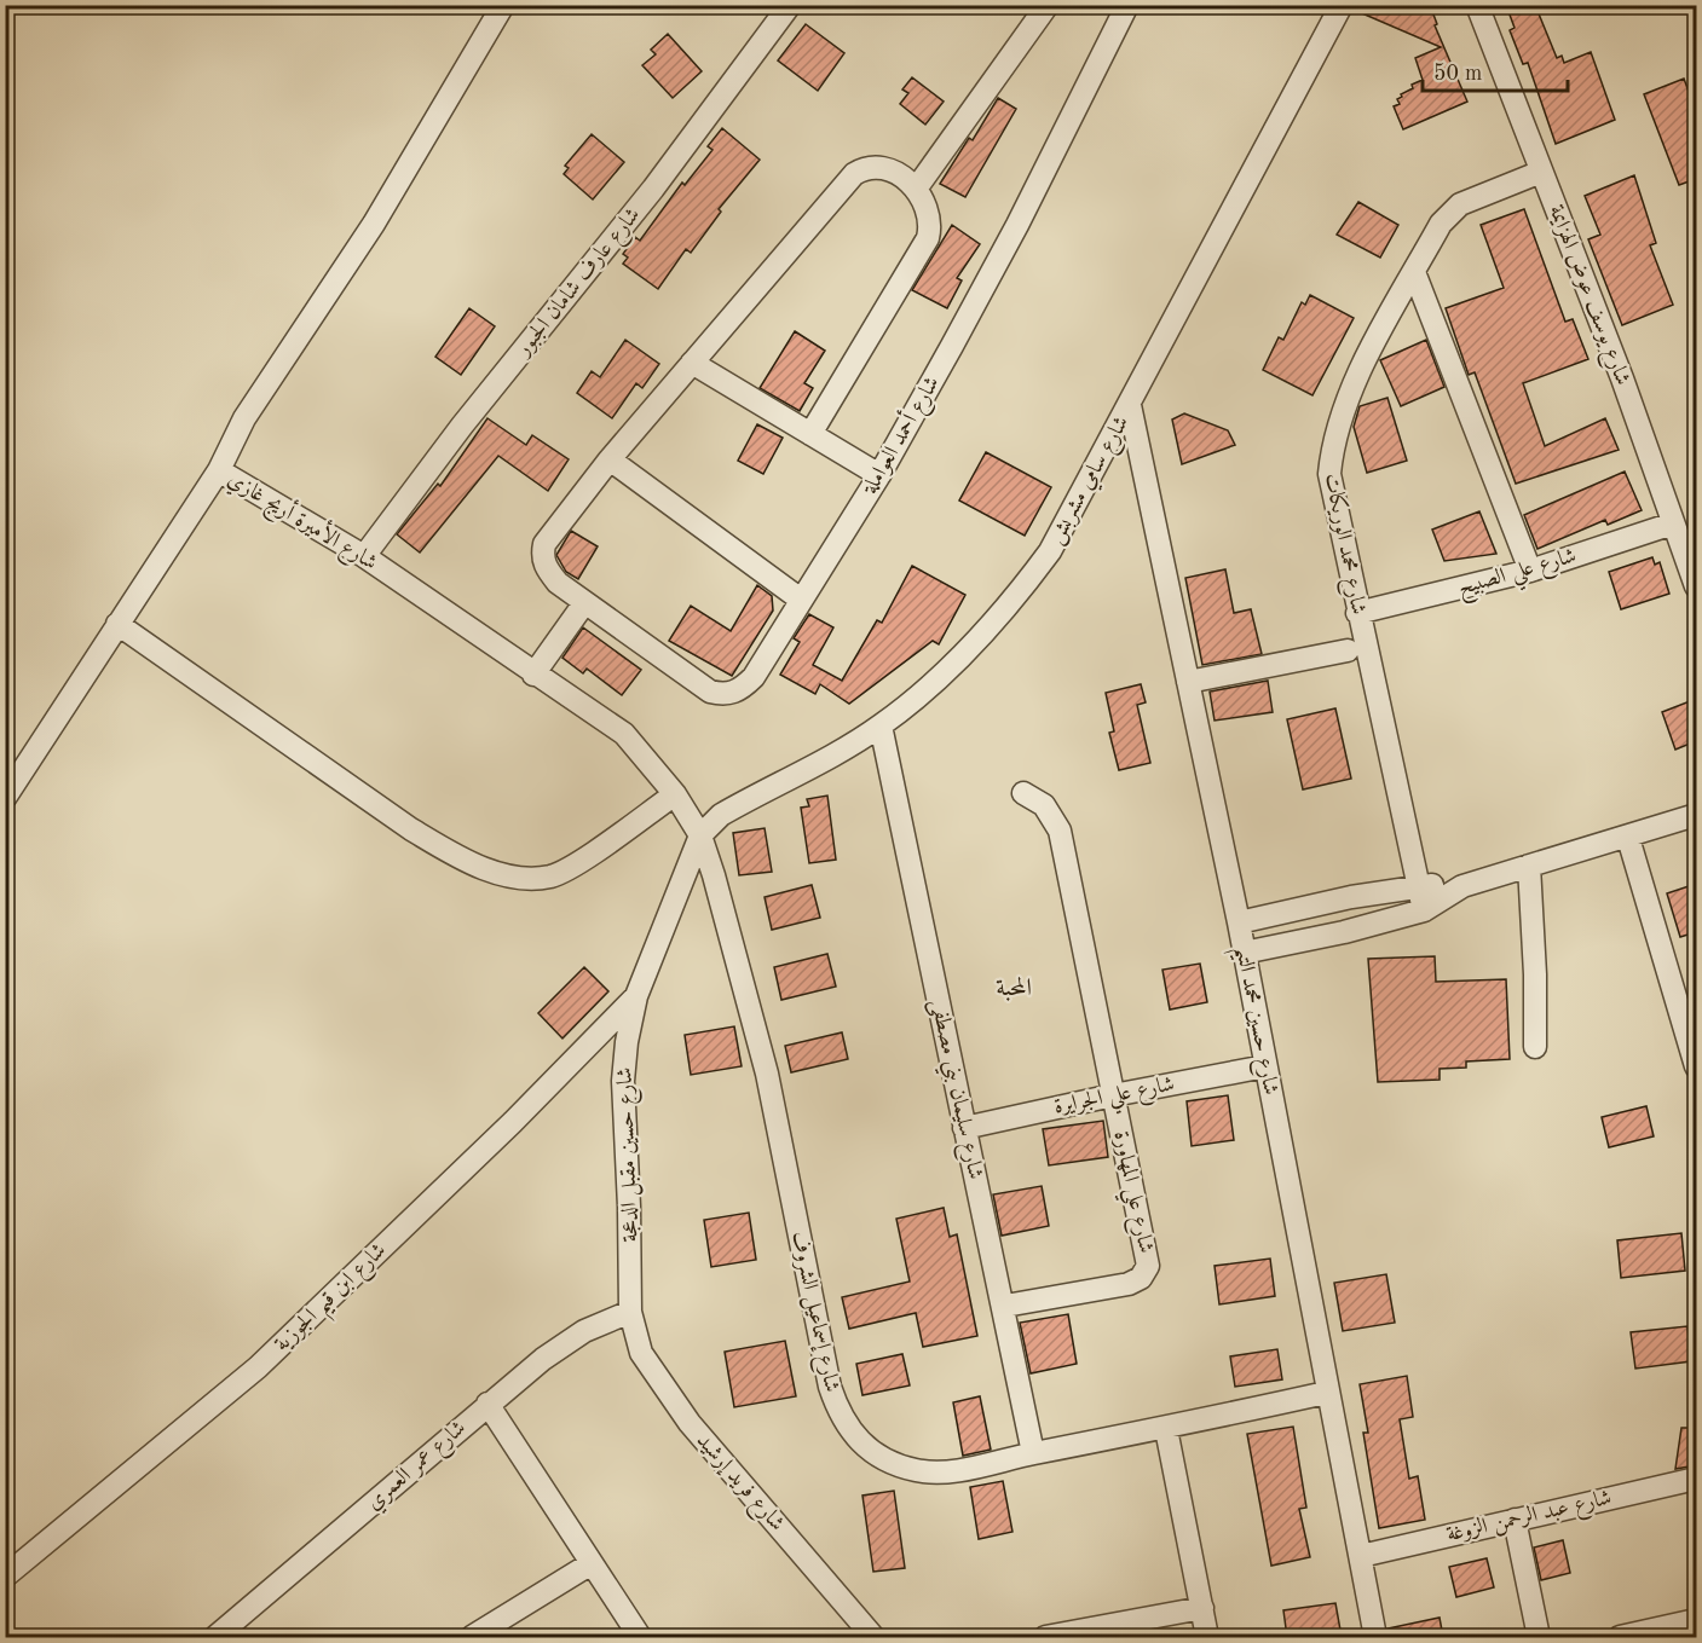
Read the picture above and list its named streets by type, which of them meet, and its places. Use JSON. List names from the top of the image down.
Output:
{
  "streets": {
    "street": [
      "شارع عارف شامان الجبور",
      "شارع يوسف عوض الهزايمة",
      "شارع أحمد العواملة",
      "شارع سامي مشربش",
      "شارع الأميرة أريج غازي",
      "شارع محمد الوريكات",
      "شارع علي الصبيح",
      "شارع حسين محمد التيم",
      "شارع سليمان بني مصطفى",
      "شارع علي الجرايرة",
      "شارع حسين مقبل الدعجة",
      "شارع علي المهاورة",
      "شارع ابن قيم الجوزية",
      "شارع إسماعيل الشروف",
      "شارع عمر العمري",
      "شارع فريد إرشيد",
      "شارع عبد الرحمن الزوغة"
    ]
  },
  "crossings": [
    ["شارع عارف شامان الجبور", "شارع الأميرة أريج غازي"],
    ["شارع يوسف عوض الهزايمة", "شارع محمد الوريكات"],
    ["شارع يوسف عوض الهزايمة", "شارع علي الصبيح"],
    ["شارع سامي مشربش", "شارع الأميرة أريج غازي"],
    ["شارع سامي مشربش", "شارع حسين محمد التيم"],
    ["شارع سامي مشربش", "شارع سليمان بني مصطفى"],
    ["شارع سامي مشربش", "شارع حسين مقبل الدعجة"],
    ["شارع سامي مشربش", "شارع إسماعيل الشروف"],
    ["شارع الأميرة أريج غازي", "شارع حسين مقبل الدعجة"],
    ["شارع الأميرة أريج غازي", "شارع إسماعيل الشروف"],
    ["شارع محمد الوريكات", "شارع علي الصبيح"],
    ["شارع حسين محمد التيم", "شارع علي الجرايرة"],
    ["شارع حسين محمد التيم", "شارع إسماعيل الشروف"],
    ["شارع حسين محمد التيم", "شارع عبد الرحمن الزوغة"],
    ["شارع سليمان بني مصطفى", "شارع علي الجرايرة"],
    ["شارع سليمان بني مصطفى", "شارع علي المهاورة"],
    ["شارع سليمان بني مصطفى", "شارع إسماعيل الشروف"],
    ["شارع علي الجرايرة", "شارع علي المهاورة"],
    ["شارع حسين مقبل الدعجة", "شارع ابن قيم الجوزية"],
    ["شارع حسين مقبل الدعجة", "شارع إسماعيل الشروف"],
    ["شارع حسين مقبل الدعجة", "شارع عمر العمري"],
    ["شارع حسين مقبل الدعجة", "شارع فريد إرشيد"],
    ["شارع عمر العمري", "شارع فريد إرشيد"]
  ],
  "districts": ["المحبة"],
  "scale_bar": "50 m"
}
